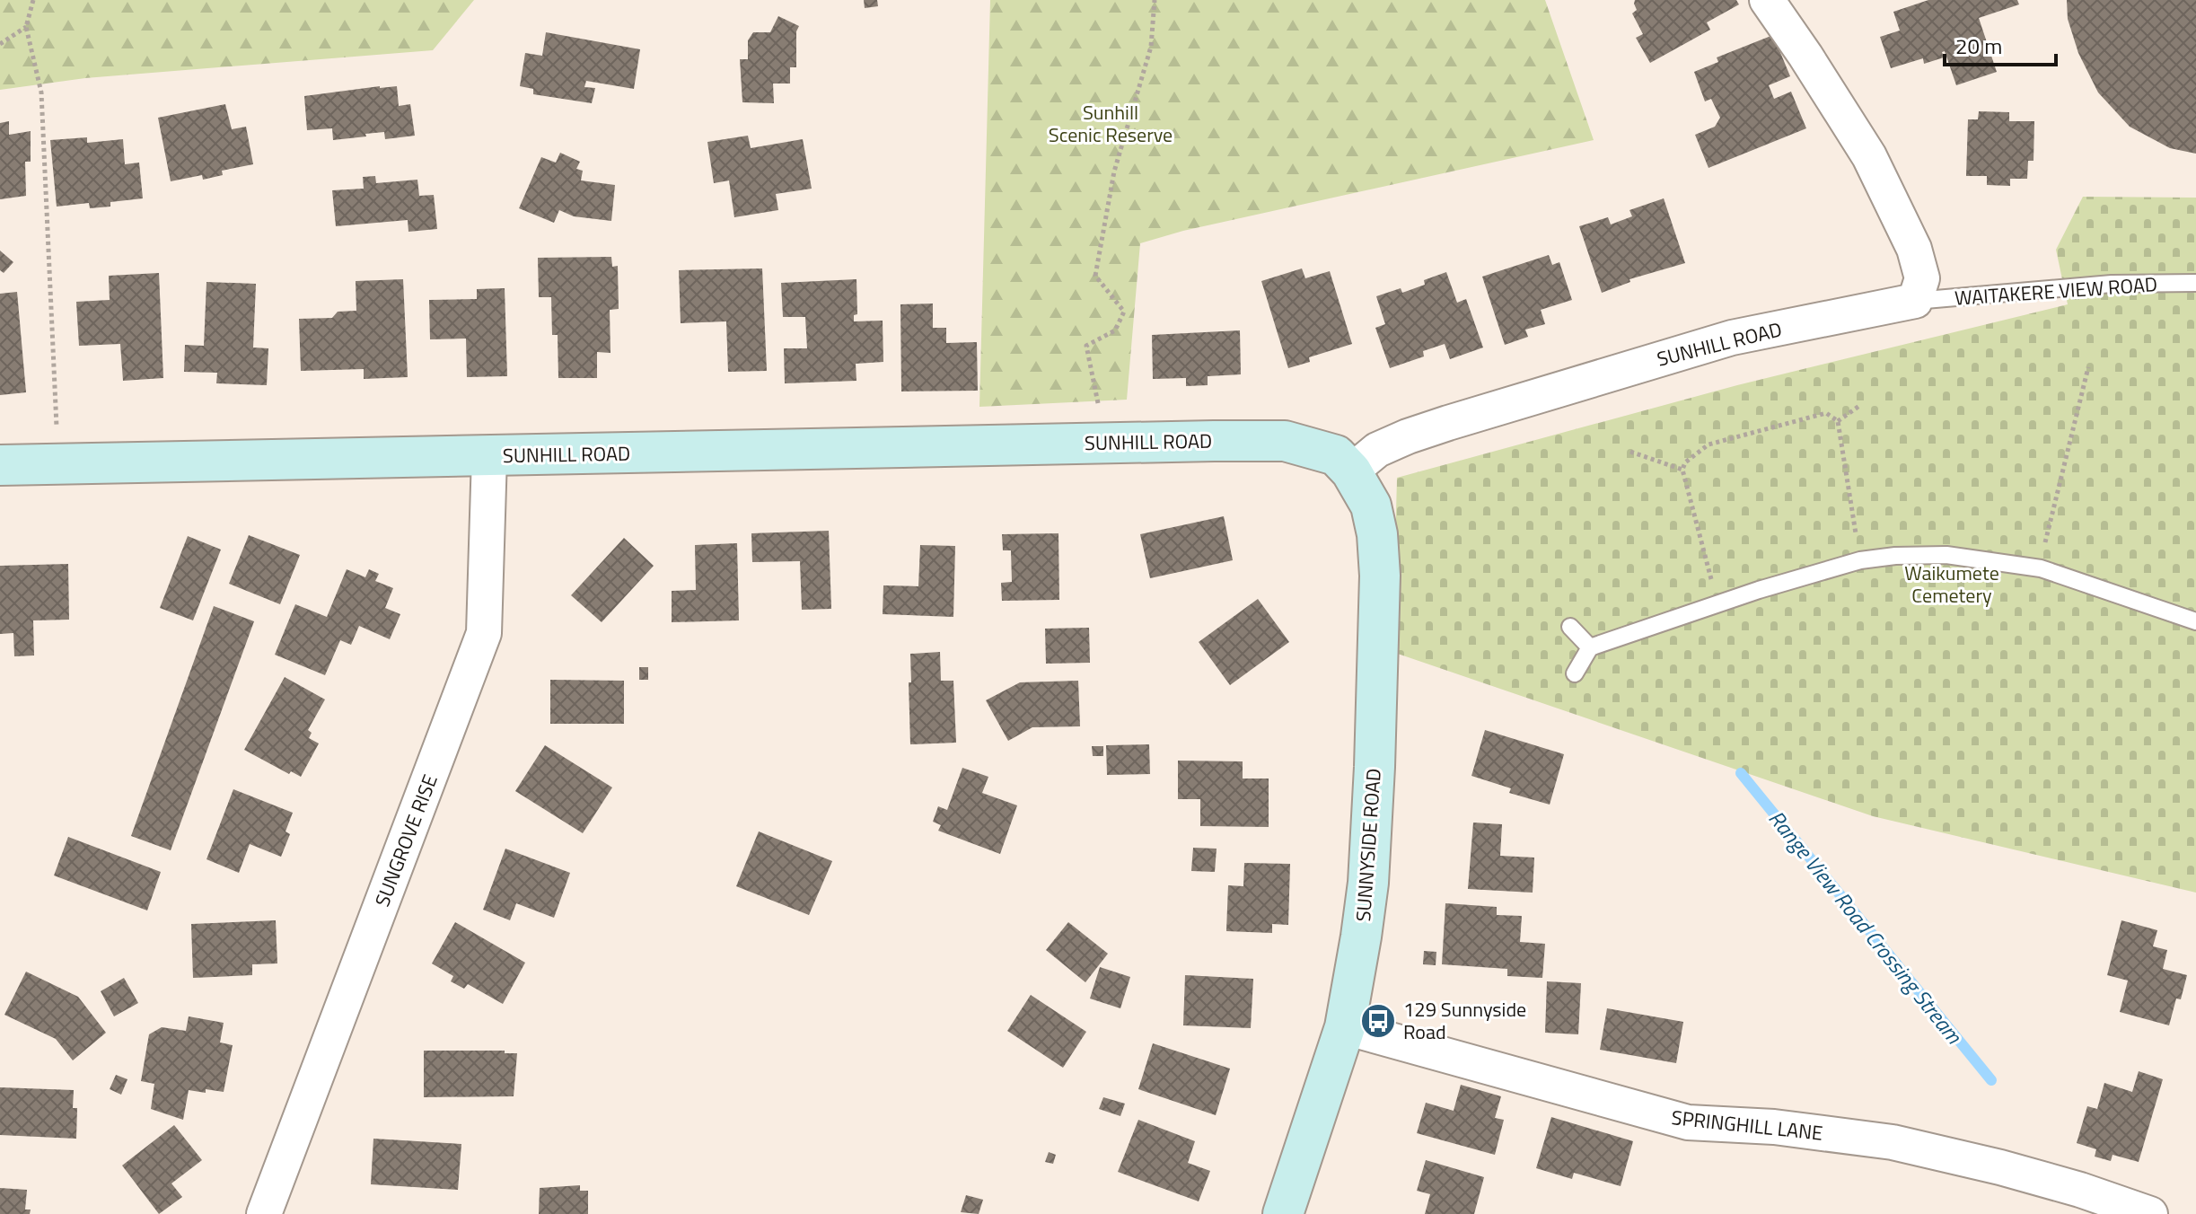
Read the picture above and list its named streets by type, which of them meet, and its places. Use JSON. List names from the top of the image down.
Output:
{
  "streets": {
    "street": [
      "SUNHILL ROAD",
      "SUNGROVE RISE",
      "SUNNYSIDE ROAD",
      "SPRINGHILL LANE"
    ],
    "lane": ["WAITAKERE VIEW ROAD"]
  },
  "crossings": [
    ["WAITAKERE VIEW ROAD", "SUNHILL ROAD"],
    ["SUNHILL ROAD", "SUNGROVE RISE"],
    ["SUNHILL ROAD", "SUNNYSIDE ROAD"],
    ["SUNNYSIDE ROAD", "SPRINGHILL LANE"]
  ],
  "water": ["Range View Road Crossing Stream"],
  "parks": ["Sunhill Scenic Reserve", "Waikumete Cemetery"],
  "places": {
    "bus stop": ["129 Sunnyside Road"]
  },
  "scale_bar": "20 m"
}
